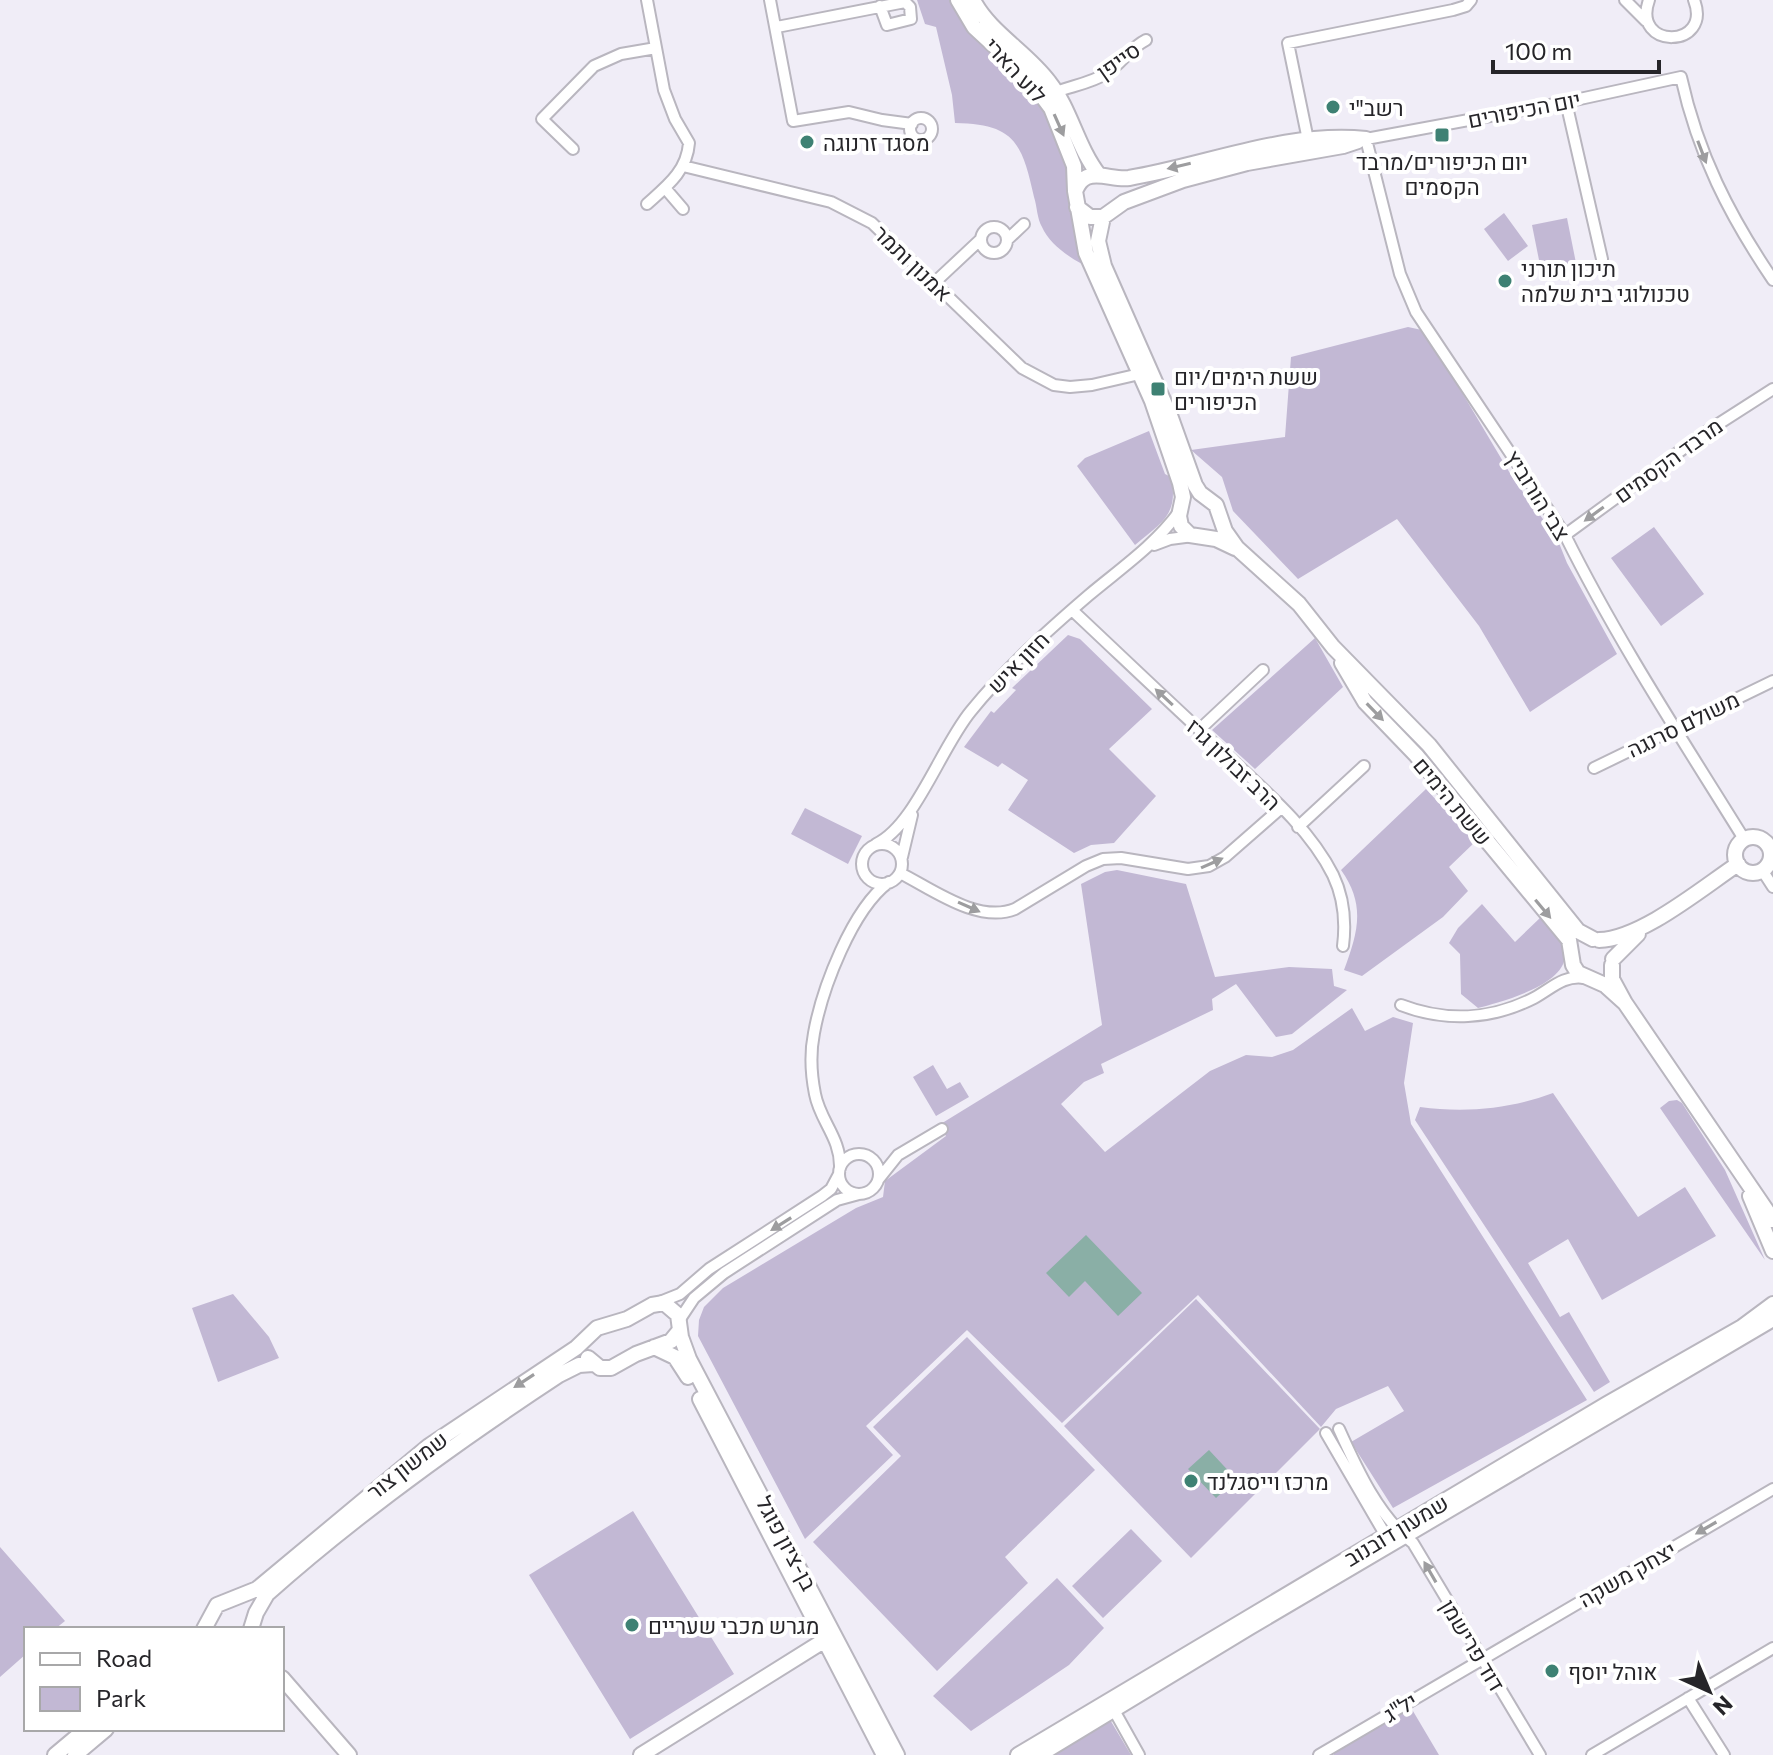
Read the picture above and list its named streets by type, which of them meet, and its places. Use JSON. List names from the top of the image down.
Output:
{
  "streets": {
    "street": [
      "סייפן",
      "לוע הארי",
      "יום הכיפורים",
      "אמנון ותמר",
      "מרבד הקסמים",
      "צבי הורוביץ",
      "חזון איש",
      "משולם סרנגה",
      "הרב זבולון גרז",
      "ששת הימים",
      "שמשון צור",
      "שמעון דובנוב",
      "בן-ציון פוגל",
      "יצחק משקה",
      "דוד פרישמן",
      "יל\"ג"
    ]
  },
  "crossings": [
    ["סייפן", "לוע הארי"],
    ["לוע הארי", "יום הכיפורים"],
    ["יום הכיפורים", "צבי הורוביץ"],
    ["מרבד הקסמים", "צבי הורוביץ"],
    ["צבי הורוביץ", "משולם סרנגה"],
    ["חזון איש", "הרב זבולון גרז"],
    ["חזון איש", "ששת הימים"],
    ["שמשון צור", "בן-ציון פוגל"],
    ["שמעון דובנוב", "דוד פרישמן"],
    ["יצחק משקה", "דוד פרישמן"],
    ["יצחק משקה", "יל\"ג"],
    ["דוד פרישמן", "יל\"ג"]
  ],
  "one_way": ["מרבד הקסמים", "הרב זבולון גרז", "יצחק משקה"],
  "places": {
    "other": [
      "רשב\"י",
      "מסגד זרנוגה",
      "תיכון תורני טכנולוגי בית שלמה",
      "מרכז וייסגלנד",
      "מגרש מכבי שעריים",
      "אוהל יוסף"
    ],
    "transit": ["יום הכיפורים/מרבד הקסמים", "ששת הימים/יום הכיפורים"]
  },
  "legend": ["Road", "Park"],
  "scale_bar": "100 m",
  "north": "bottom right"
}
